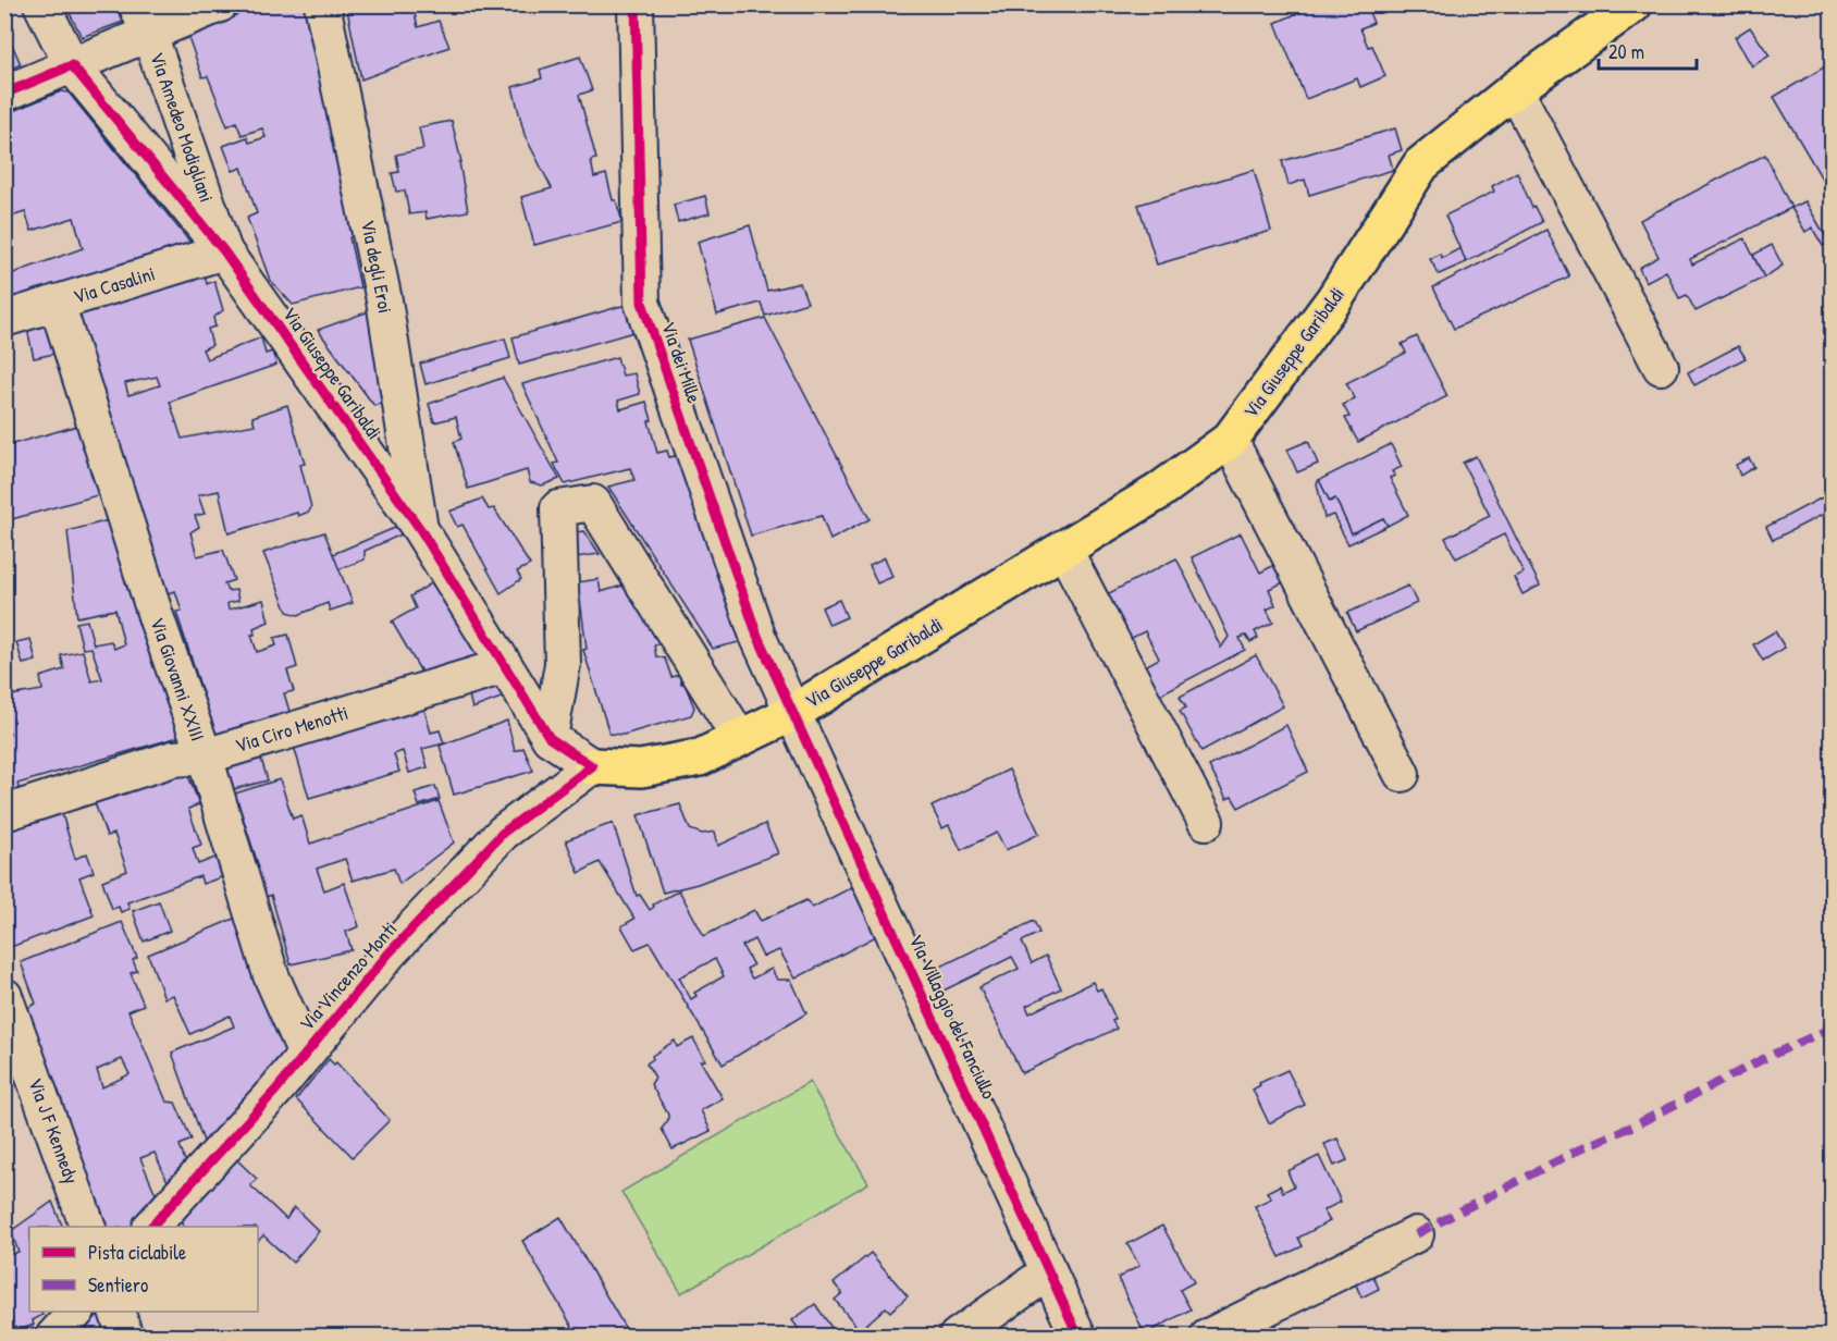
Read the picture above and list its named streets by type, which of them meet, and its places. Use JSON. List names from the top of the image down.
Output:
{
  "streets": {
    "main road": ["Via Giuseppe Garibaldi"],
    "street": [
      "Via Amedeo Modigliani",
      "Via degli Eroi",
      "Via Casalini",
      "Via dei Mille",
      "Via Giovanni XXIII",
      "Via Ciro Menotti",
      "Via Vincenzo Monti",
      "Via Villaggio del Fanciullo",
      "Via J F Kennedy"
    ]
  },
  "crossings": [
    ["Via Amedeo Modigliani", "Via Casalini"],
    ["Via Amedeo Modigliani", "Via Giuseppe Garibaldi"],
    ["Via degli Eroi", "Via Giuseppe Garibaldi"],
    ["Via Casalini", "Via Giuseppe Garibaldi"],
    ["Via Casalini", "Via Giovanni XXIII"],
    ["Via Giuseppe Garibaldi", "Via dei Mille"],
    ["Via Giuseppe Garibaldi", "Via Ciro Menotti"],
    ["Via Giuseppe Garibaldi", "Via Vincenzo Monti"],
    ["Via Giuseppe Garibaldi", "Via Villaggio del Fanciullo"],
    ["Via dei Mille", "Via Villaggio del Fanciullo"],
    ["Via Giovanni XXIII", "Via Ciro Menotti"],
    ["Via Giovanni XXIII", "Via Vincenzo Monti"]
  ],
  "legend": ["Pista ciclabile", "Sentiero"],
  "scale_bar": "20 m"
}
